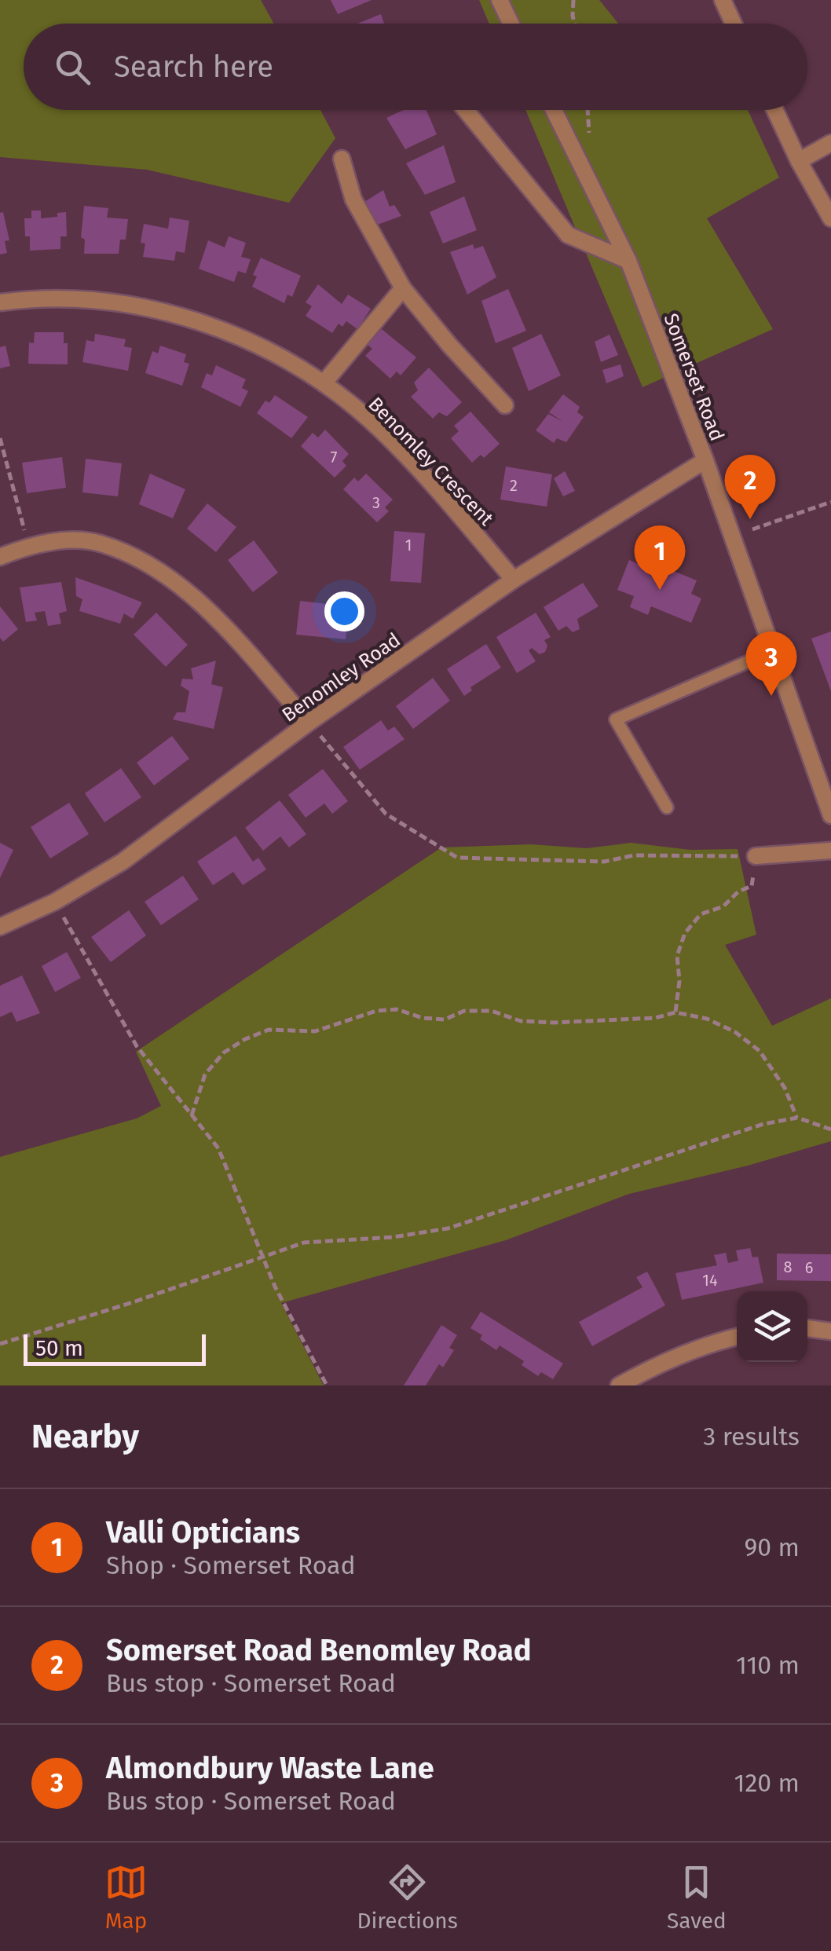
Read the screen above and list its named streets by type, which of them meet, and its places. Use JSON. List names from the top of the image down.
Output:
{
  "streets": {
    "street": ["Somerset Road", "Benomley Crescent", "Benomley Road"]
  },
  "crossings": [
    ["Somerset Road", "Benomley Road"],
    ["Benomley Crescent", "Benomley Road"]
  ],
  "house_numbers": [
    "7",
    "2",
    "3",
    "1",
    "8",
    "6",
    "14"
  ],
  "scale_bar": "50 m",
  "page": {
    "search": "Search here",
    "pins": ["2", "1", "3"],
    "scale": "50 m",
    "heading": ["Nearby", "3 results"],
    "list": [
      {
        "mark": "1",
        "name": "Valli Opticians",
        "note": "Shop · Somerset Road",
        "value": "90 m"
      },
      {
        "mark": "2",
        "name": "Somerset Road Benomley Road",
        "note": "Bus stop · Somerset Road",
        "value": "110 m"
      },
      {
        "mark": "3",
        "name": "Almondbury Waste Lane",
        "note": "Bus stop · Somerset Road",
        "value": "120 m"
      }
    ],
    "nav": ["Map", "Directions", "Saved"]
  }
}
